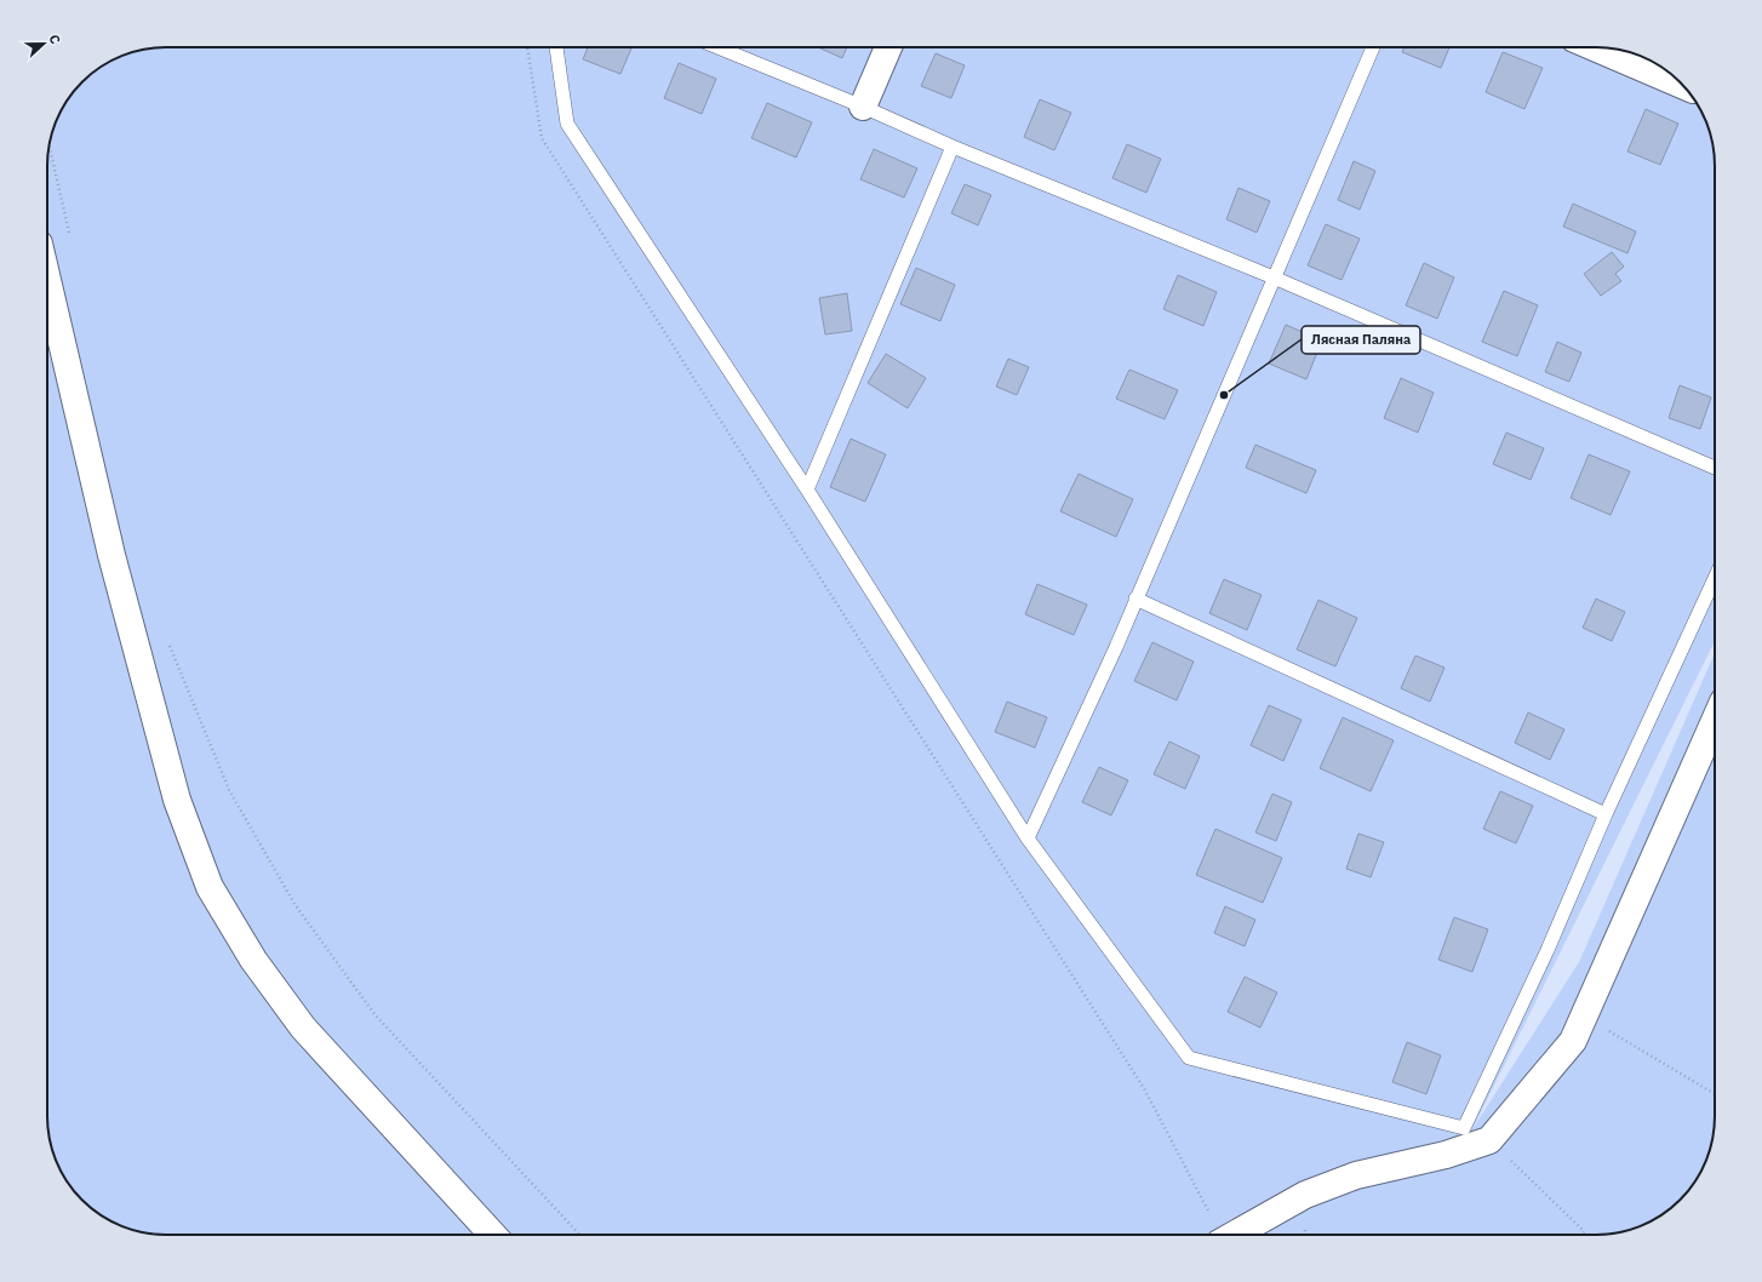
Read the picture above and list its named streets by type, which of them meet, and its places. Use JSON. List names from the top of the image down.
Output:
{
  "places": ["Лясная Паляна"],
  "north": "right"
}
